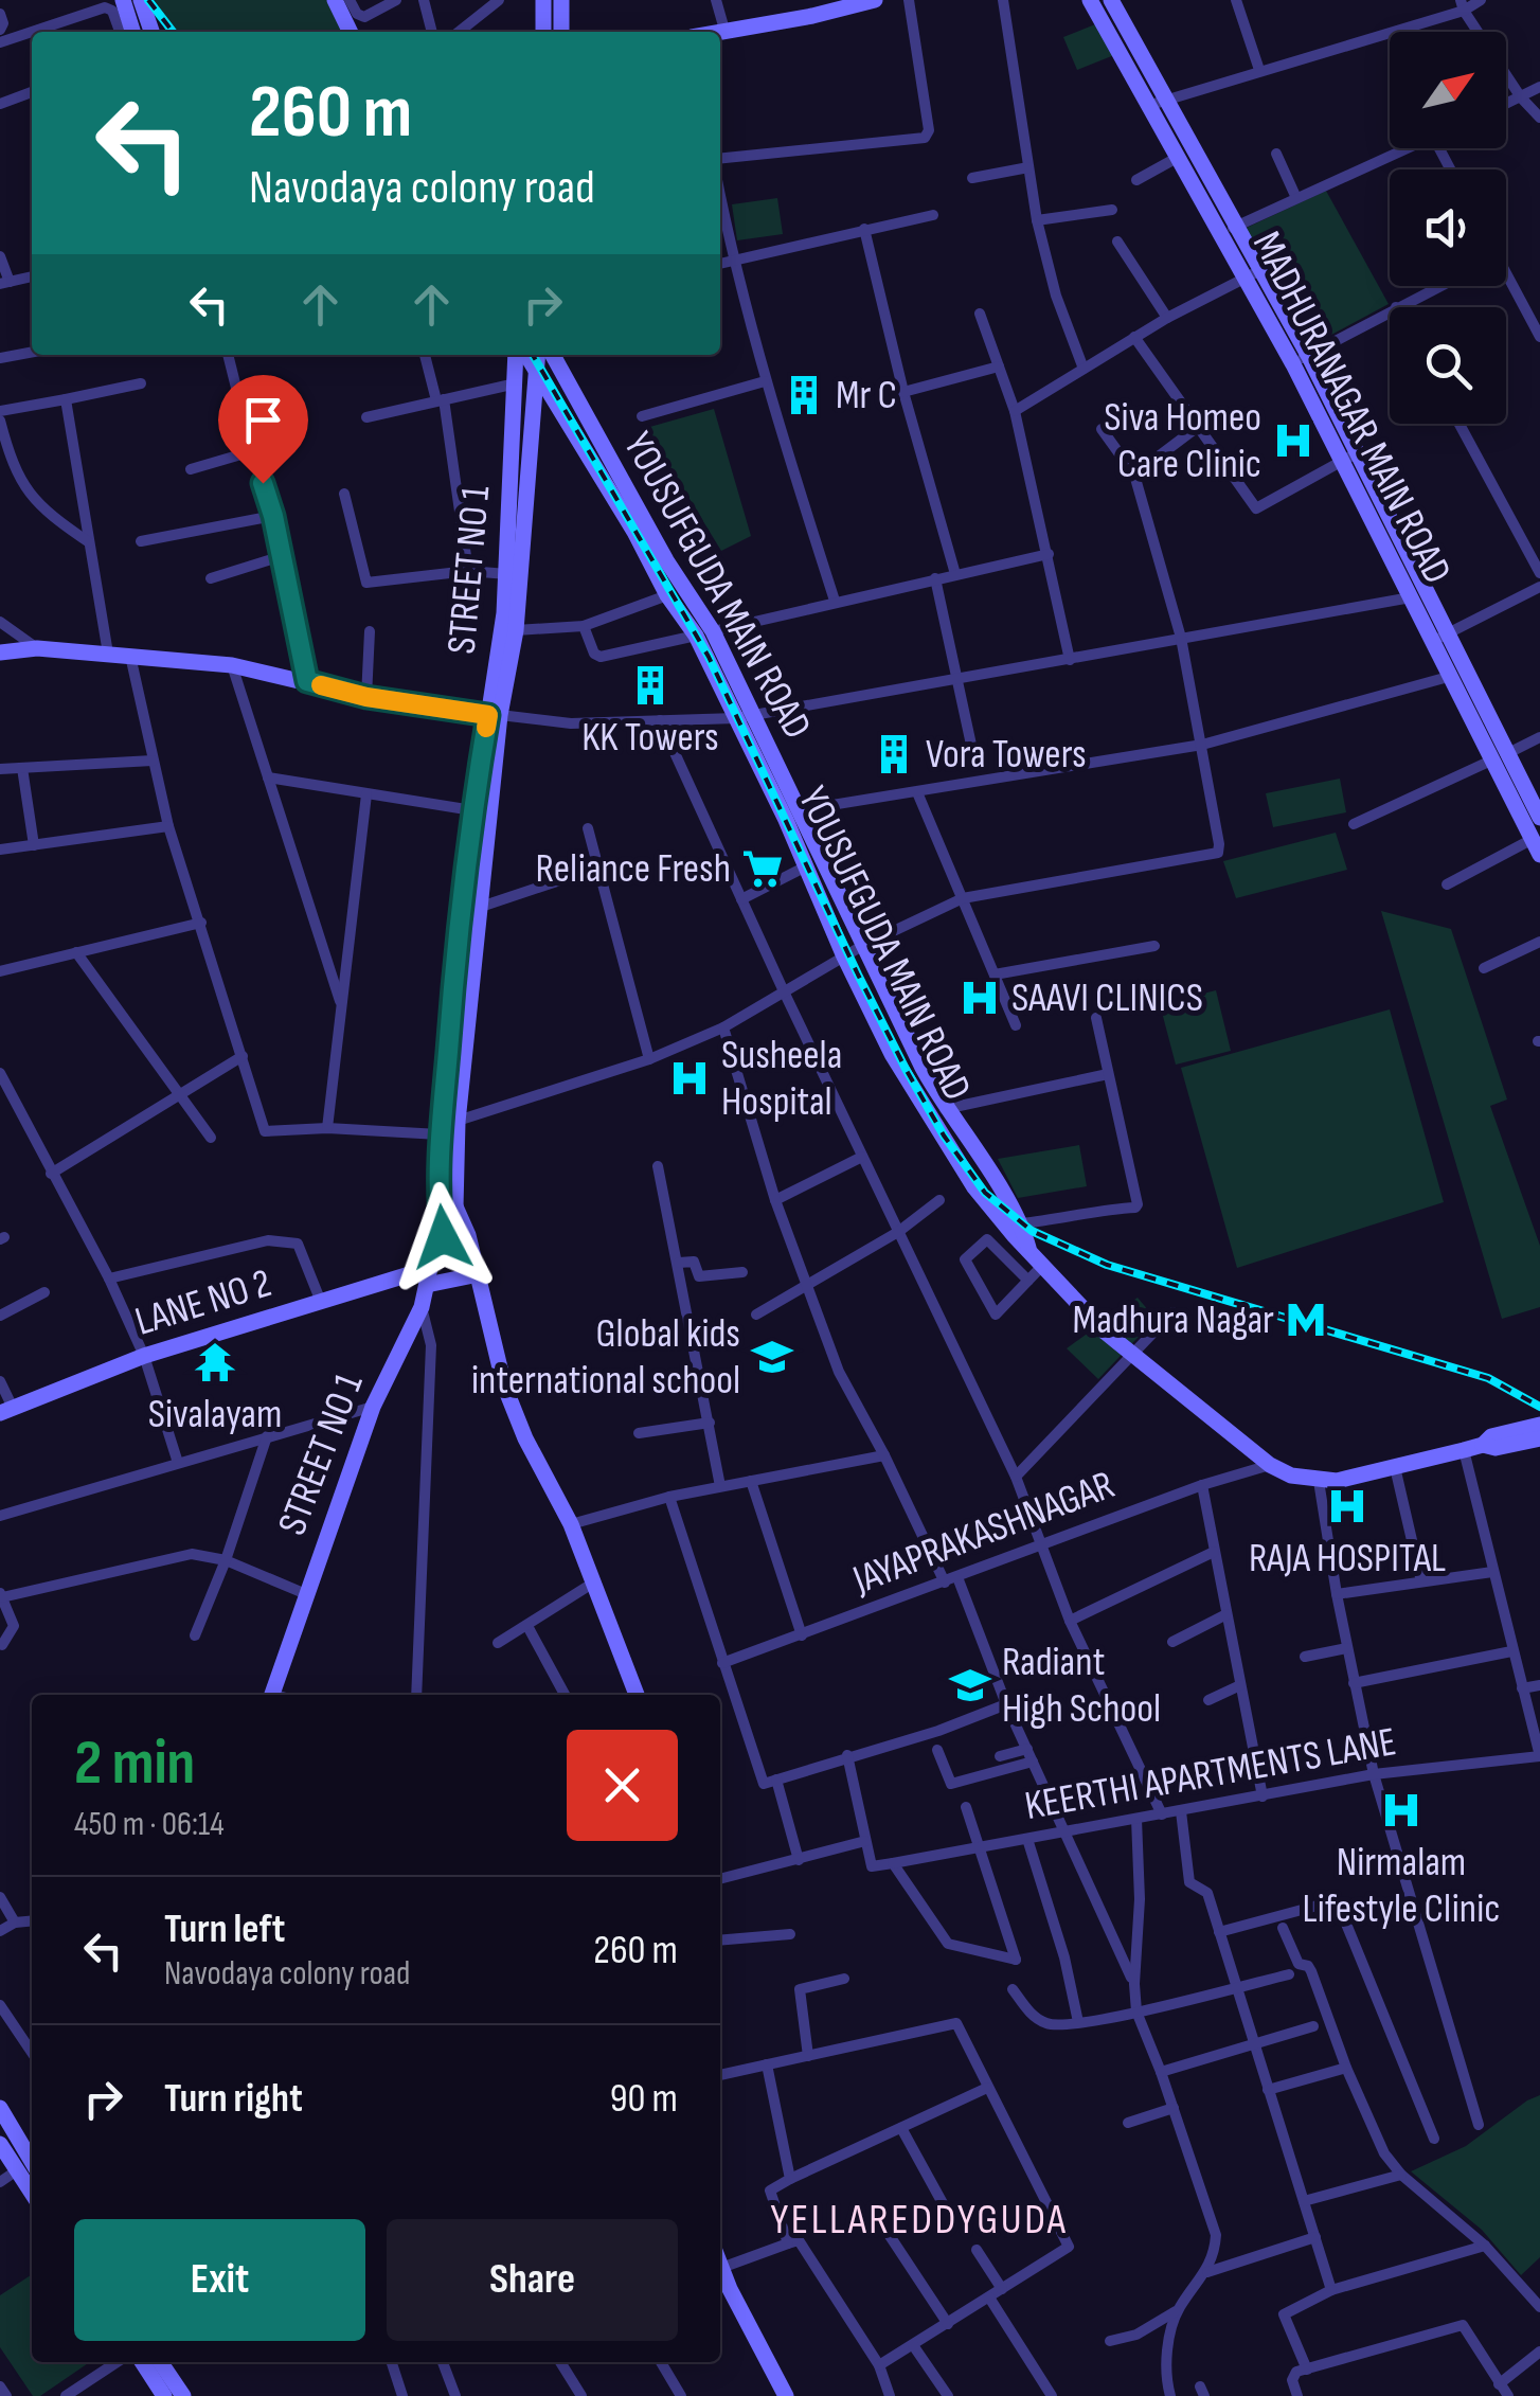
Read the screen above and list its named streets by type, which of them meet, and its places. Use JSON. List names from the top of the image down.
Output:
{
  "streets": {
    "main road": [
      "MADHURANAGAR MAIN ROAD",
      "STREET NO 1",
      "YOUSUFGUDA MAIN ROAD",
      "LANE NO 2"
    ],
    "street": ["JAYAPRAKASHNAGAR", "KEERTHI APARTMENTS LANE"]
  },
  "crossings": [
    ["STREET NO 1", "YOUSUFGUDA MAIN ROAD"],
    ["STREET NO 1", "LANE NO 2"],
    ["YOUSUFGUDA MAIN ROAD", "JAYAPRAKASHNAGAR"]
  ],
  "districts": ["YELLAREDDYGUDA"],
  "places": {
    "building": ["Mr C", "KK Towers", "Vora Towers"],
    "hospital": [
      "Siva Homeo Care Clinic",
      "SAAVI CLINICS",
      "Susheela Hospital",
      "RAJA HOSPITAL",
      "Nirmalam Lifestyle Clinic"
    ],
    "supermarket": ["Reliance Fresh"],
    "metro station": ["Madhura Nagar"],
    "school or university": ["Global kids international school", "Radiant High School"],
    "temple": ["Sivalayam"]
  },
  "north": "top right",
  "page": {
    "turn": ["260 m", "Navodaya colony road"],
    "heading": ["2 min", "450 m · 06:14"],
    "list": [
      {
        "name": "Turn left",
        "note": "Navodaya colony road",
        "value": "260 m"
      },
      {
        "name": "Turn right",
        "value": "90 m"
      }
    ],
    "buttons": ["Exit", "Share"]
  }
}
